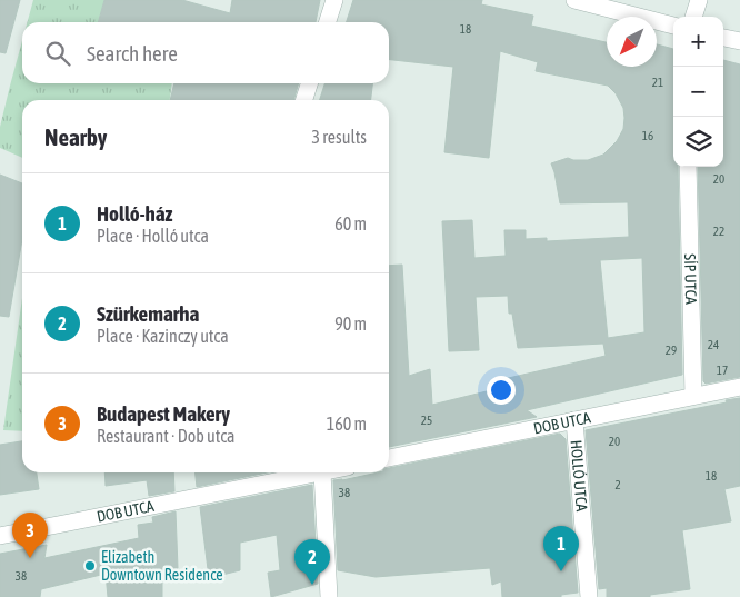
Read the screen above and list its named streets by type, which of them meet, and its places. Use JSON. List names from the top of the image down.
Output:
{
  "streets": {
    "street": ["SÍP UTCA", "DOB UTCA", "HOLLÓ UTCA"]
  },
  "crossings": [
    ["SÍP UTCA", "DOB UTCA"],
    ["DOB UTCA", "HOLLÓ UTCA"]
  ],
  "places": ["Elizabeth Downtown Residence"],
  "house_numbers": [
    "18",
    "21",
    "16",
    "20",
    "22",
    "24",
    "29",
    "17",
    "25",
    "20",
    "18",
    "2",
    "38",
    "38"
  ],
  "north": "bottom left",
  "page": {
    "map_buttons": ["+", "−"],
    "search": "Search here",
    "heading": ["Nearby", "3 results"],
    "list": [
      {
        "mark": "1",
        "name": "Holló-ház",
        "note": "Place · Holló utca",
        "value": "60 m"
      },
      {
        "mark": "2",
        "name": "Szürkemarha",
        "note": "Place · Kazinczy utca",
        "value": "90 m"
      },
      {
        "mark": "3",
        "name": "Budapest Makery",
        "note": "Restaurant · Dob utca",
        "value": "160 m"
      }
    ],
    "pins": ["3", "1", "2"]
  }
}
